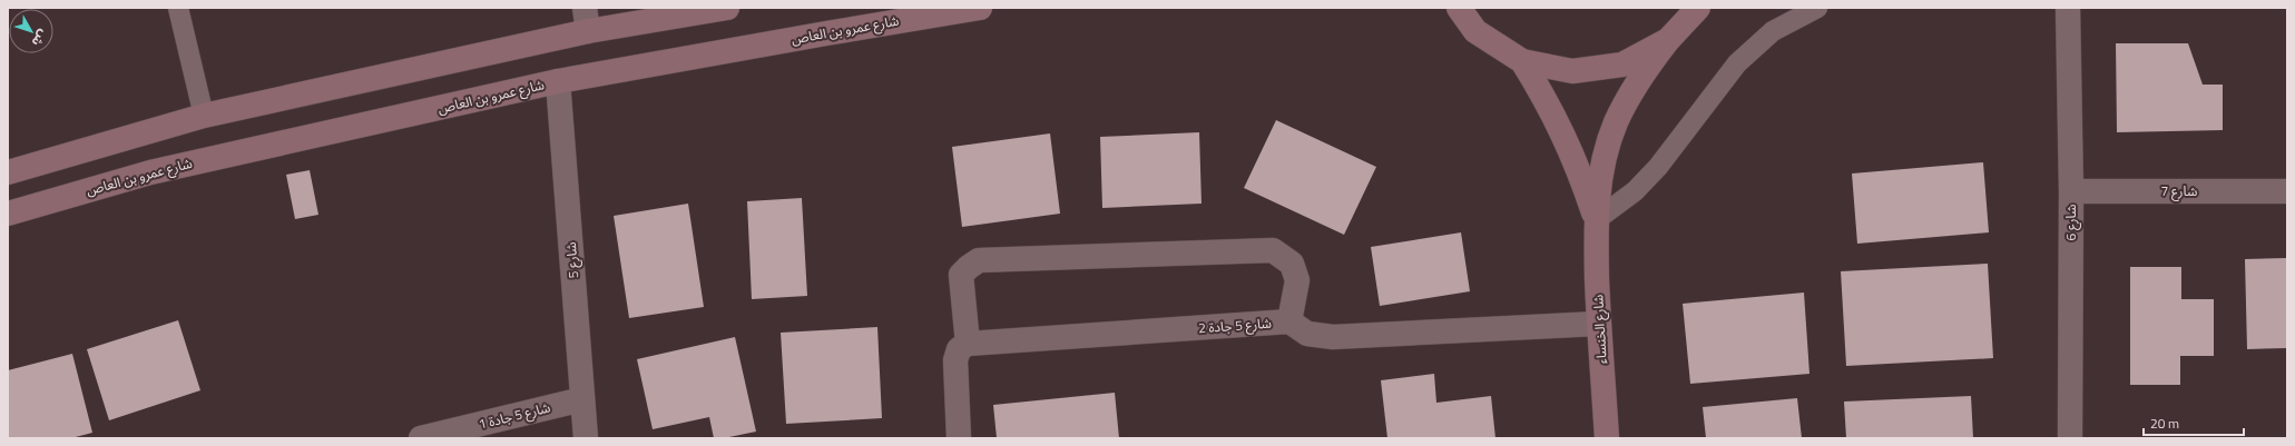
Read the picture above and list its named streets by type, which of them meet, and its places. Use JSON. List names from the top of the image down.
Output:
{
  "streets": {
    "main road": ["شارع عمرو بن العاص", "شارع الخنساء"],
    "street": [
      "شارع 7",
      "شارع 6",
      "شارع 5",
      "شارع 5 جادة 2",
      "شارع 5 جادة 1"
    ]
  },
  "crossings": [
    ["شارع عمرو بن العاص", "شارع 5"],
    ["شارع 7", "شارع 6"],
    ["شارع 5", "شارع 5 جادة 1"],
    ["شارع 5 جادة 2", "شارع الخنساء"]
  ],
  "scale_bar": "20 m",
  "north": "bottom right"
}
